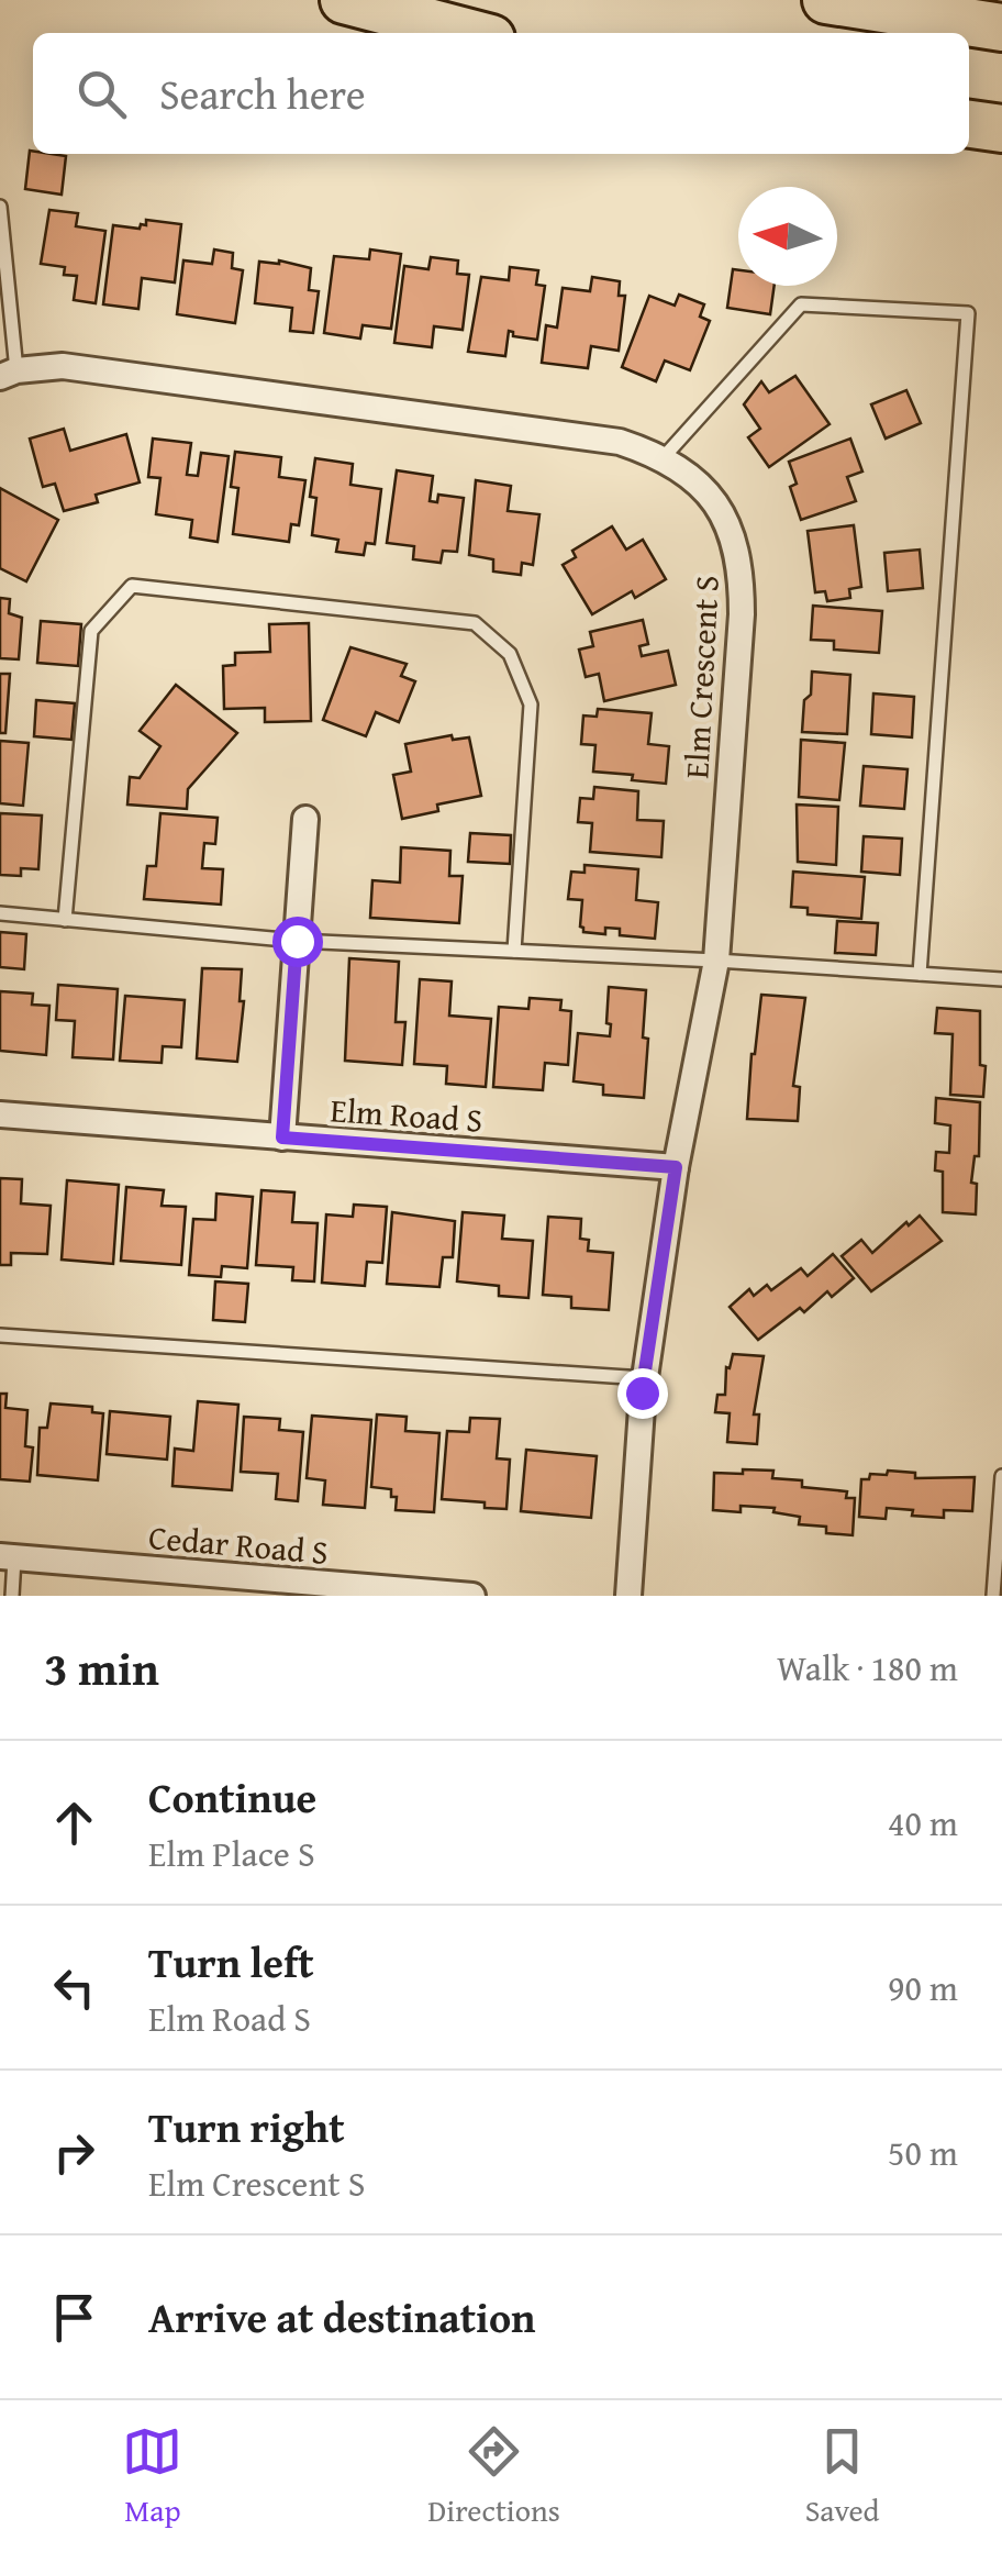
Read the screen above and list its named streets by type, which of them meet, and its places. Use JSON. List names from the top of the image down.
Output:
{
  "streets": {
    "street": ["Elm Crescent S", "Elm Road S", "Cedar Road S"]
  },
  "crossings": [
    ["Elm Crescent S", "Elm Road S"]
  ],
  "north": "left",
  "page": {
    "search": "Search here",
    "heading": ["3 min", "Walk · 180 m"],
    "list": [
      ["Continue", "Elm Place S", "40 m"],
      ["Turn left", "Elm Road S", "90 m"],
      ["Turn right", "Elm Crescent S", "50 m"],
      "Arrive at destination"
    ],
    "nav": ["Map", "Directions", "Saved"]
  }
}
